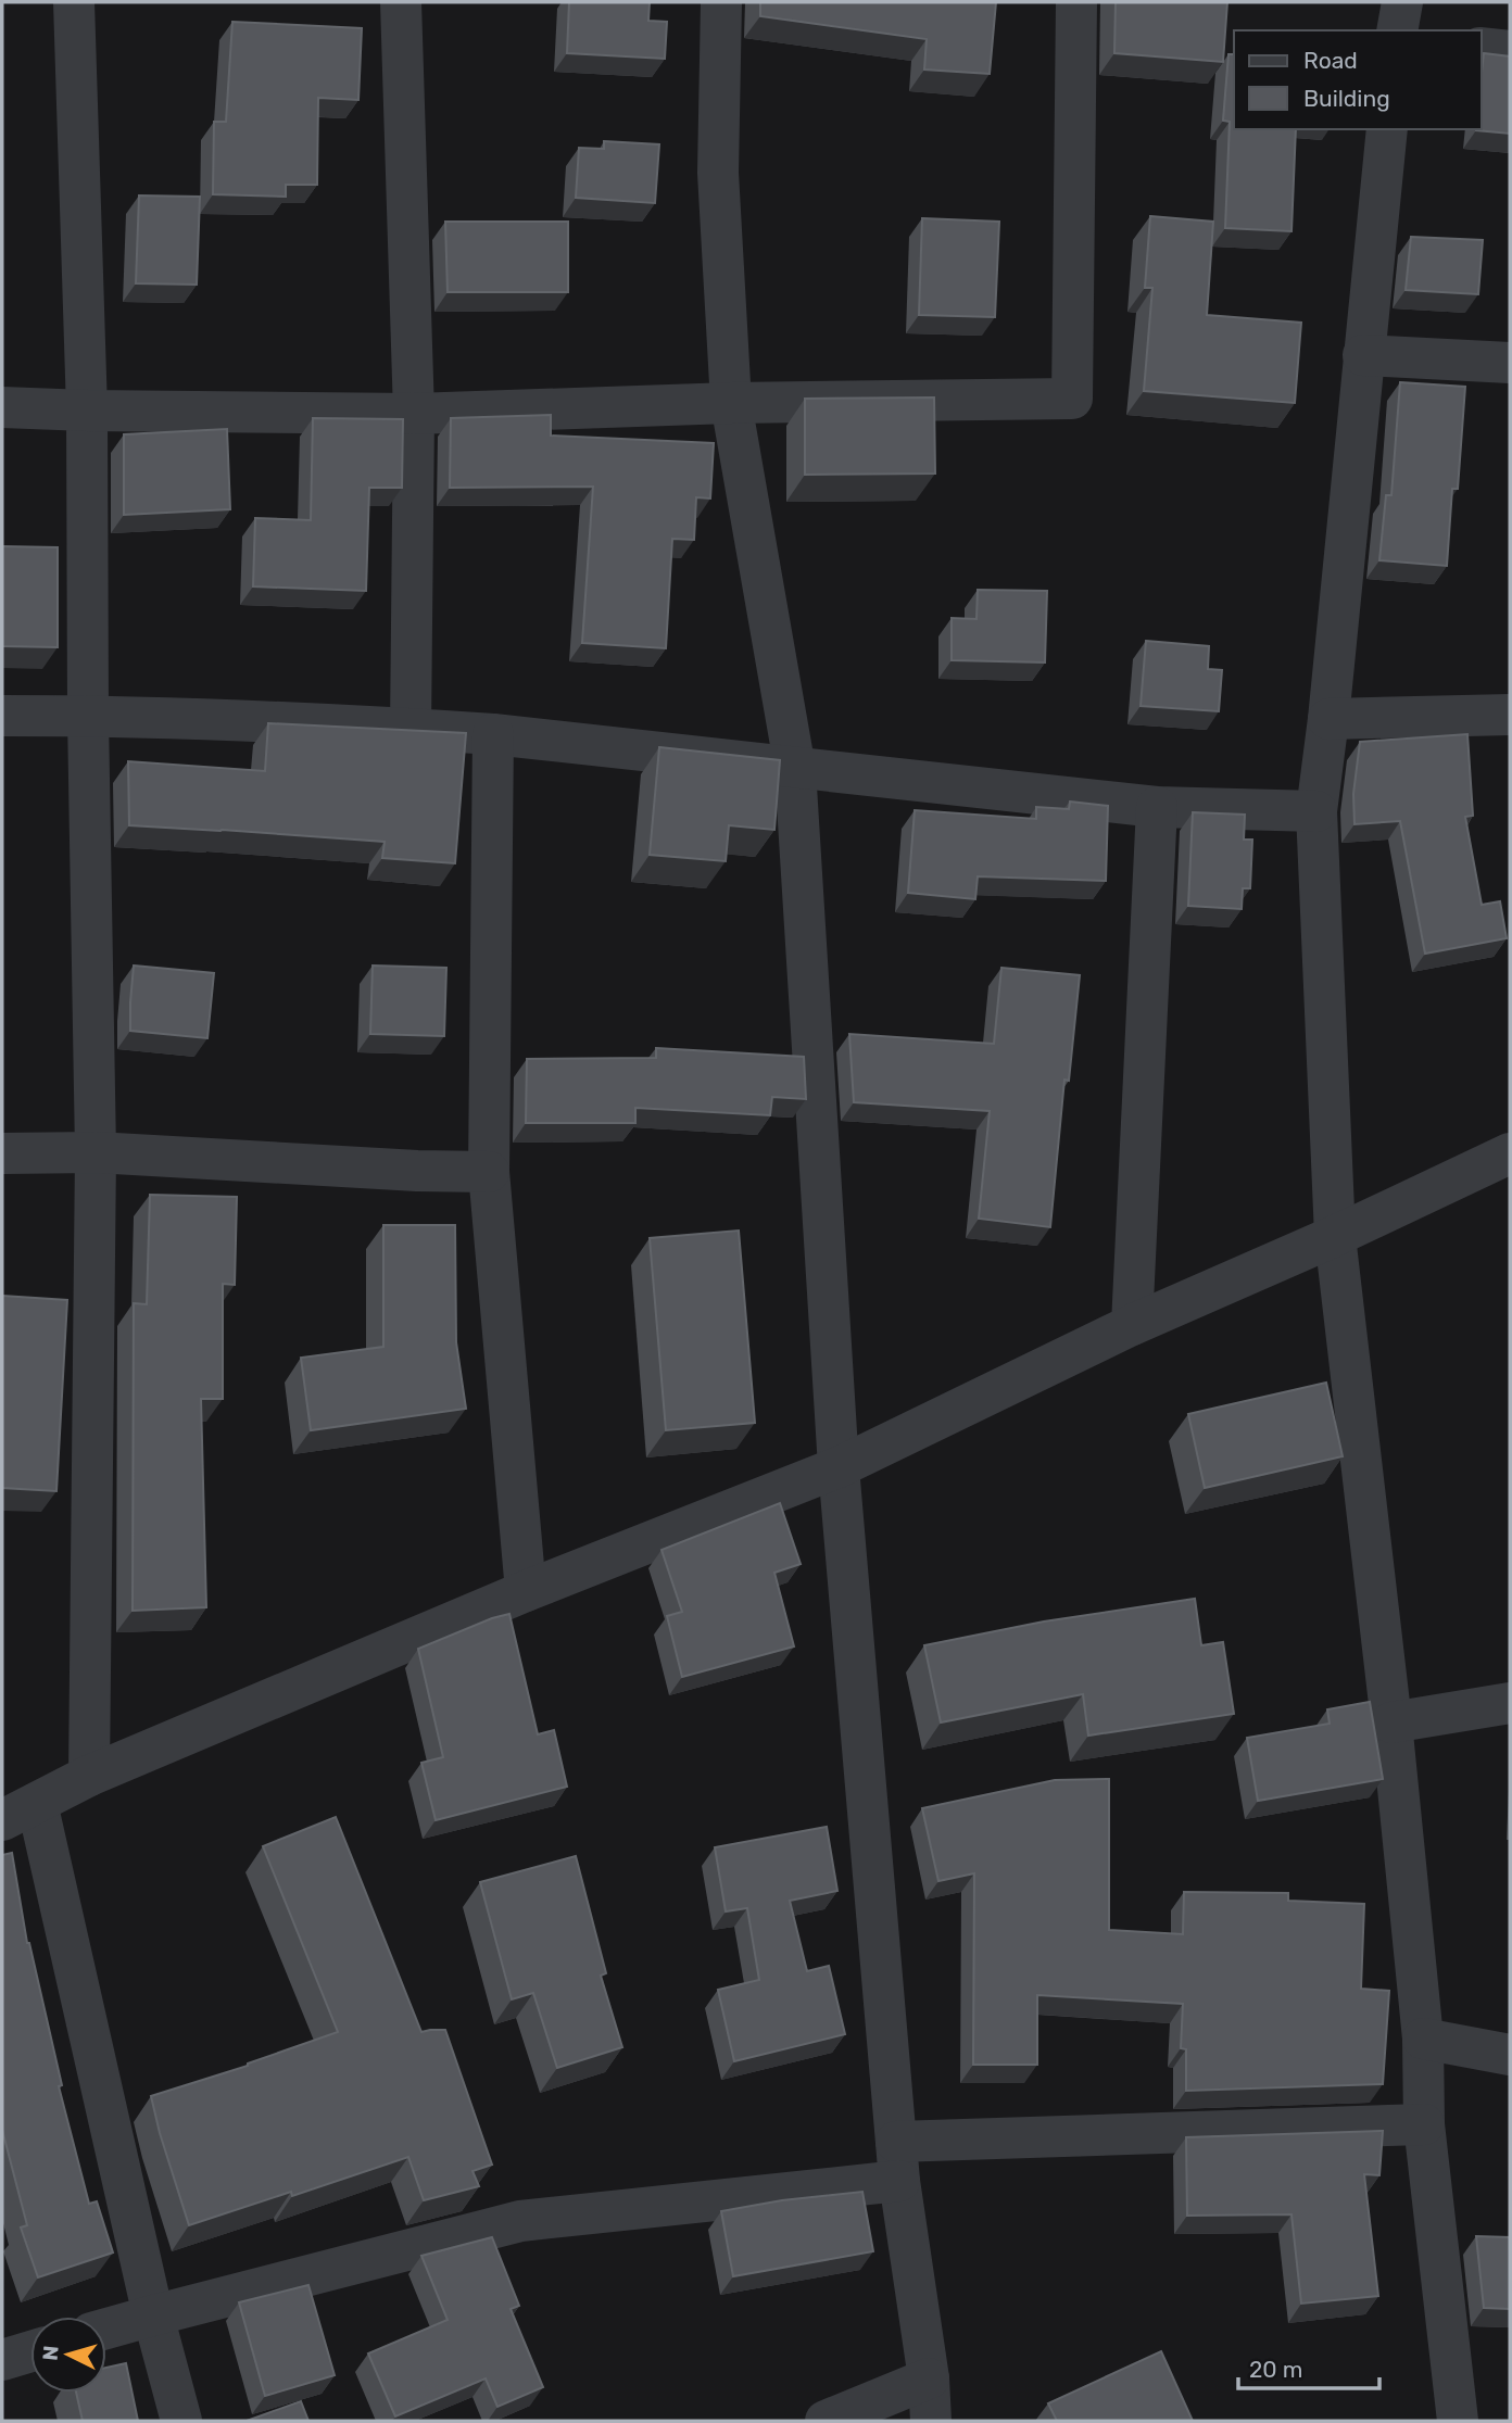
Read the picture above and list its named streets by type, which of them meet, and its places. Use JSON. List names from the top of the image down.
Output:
{
  "legend": ["Road", "Building"],
  "scale_bar": "20 m",
  "north": "left"
}
